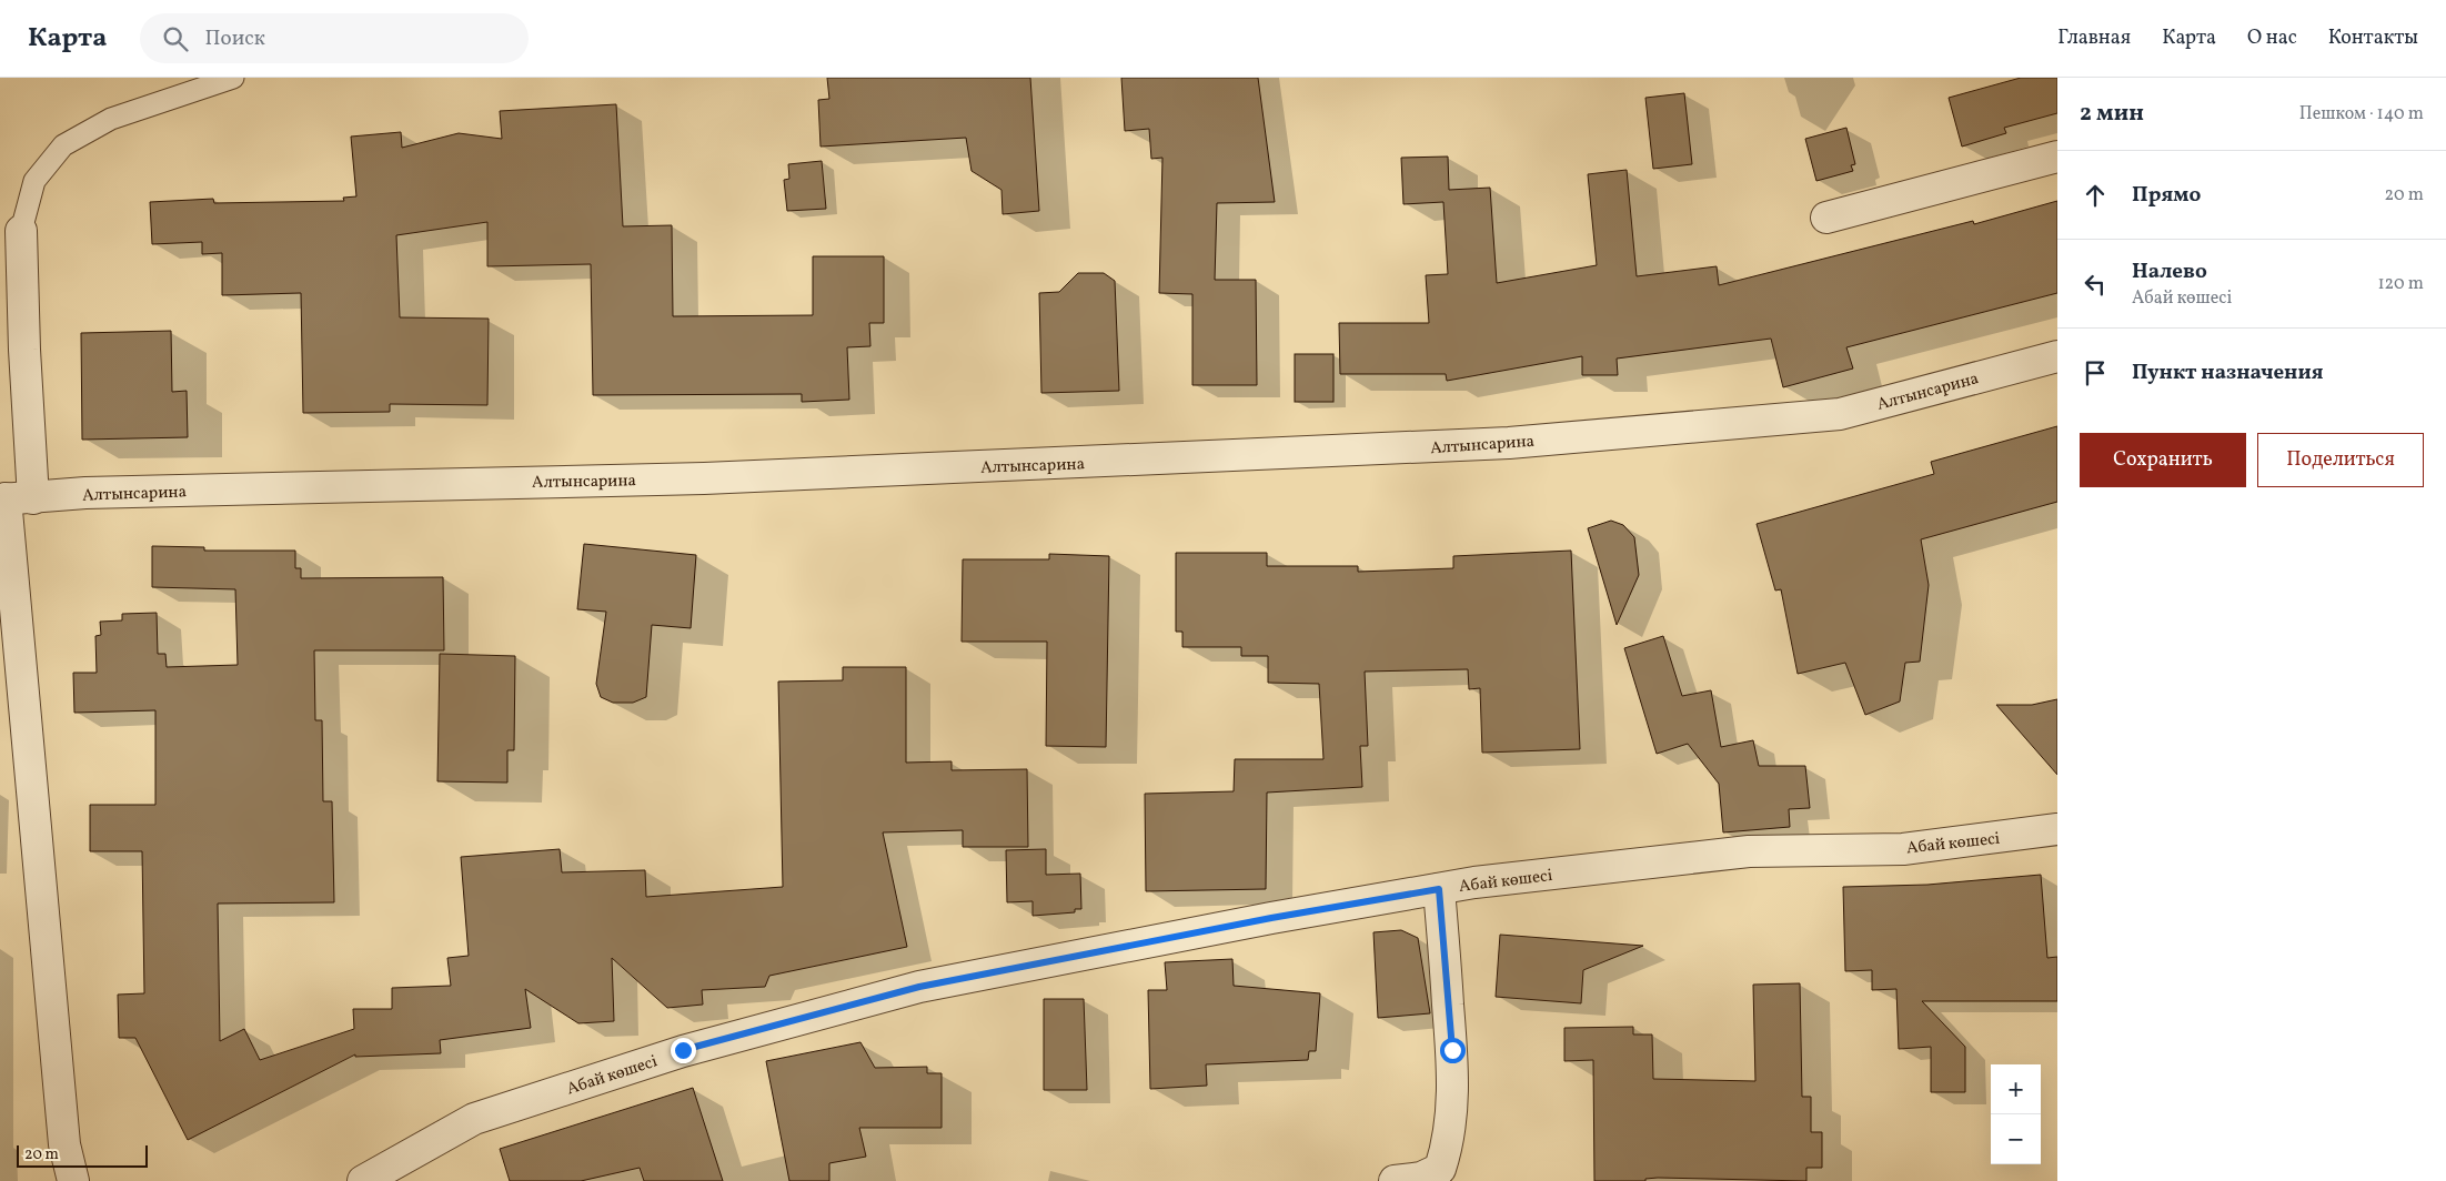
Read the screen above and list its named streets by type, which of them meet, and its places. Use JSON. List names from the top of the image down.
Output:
{
  "streets": {
    "street": ["Алтынсарина", "Абай көшесі"]
  },
  "scale_bar": "20 m",
  "page": {
    "header": "Карта",
    "search": "Поиск",
    "nav": [
      "Главная",
      "Карта",
      "О нас",
      "Контакты"
    ],
    "heading": ["2 мин", "Пешком · 140 m"],
    "list": [
      ["Прямо", "20 m"],
      ["Налево", "Абай көшесі", "120 m"],
      "Пункт назначения"
    ],
    "buttons": ["Сохранить", "Поделиться"],
    "map_buttons": ["+", "−"],
    "scale": "20 m"
  }
}
